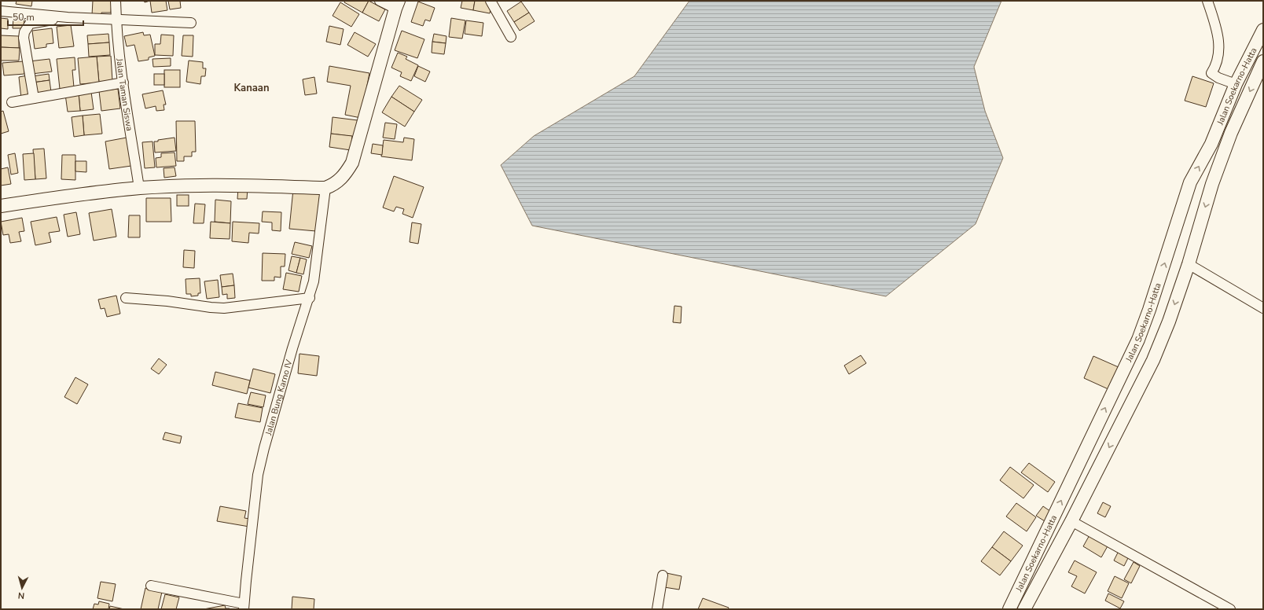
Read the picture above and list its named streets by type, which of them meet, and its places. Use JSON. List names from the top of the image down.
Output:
{
  "streets": {
    "main road": ["Jalan Soekarno-Hatta"],
    "street": ["Jalan Taman Siswa", "Jalan Bung Karno IV"]
  },
  "districts": ["Kanaan"],
  "scale_bar": "50 m",
  "north": "bottom"
}
